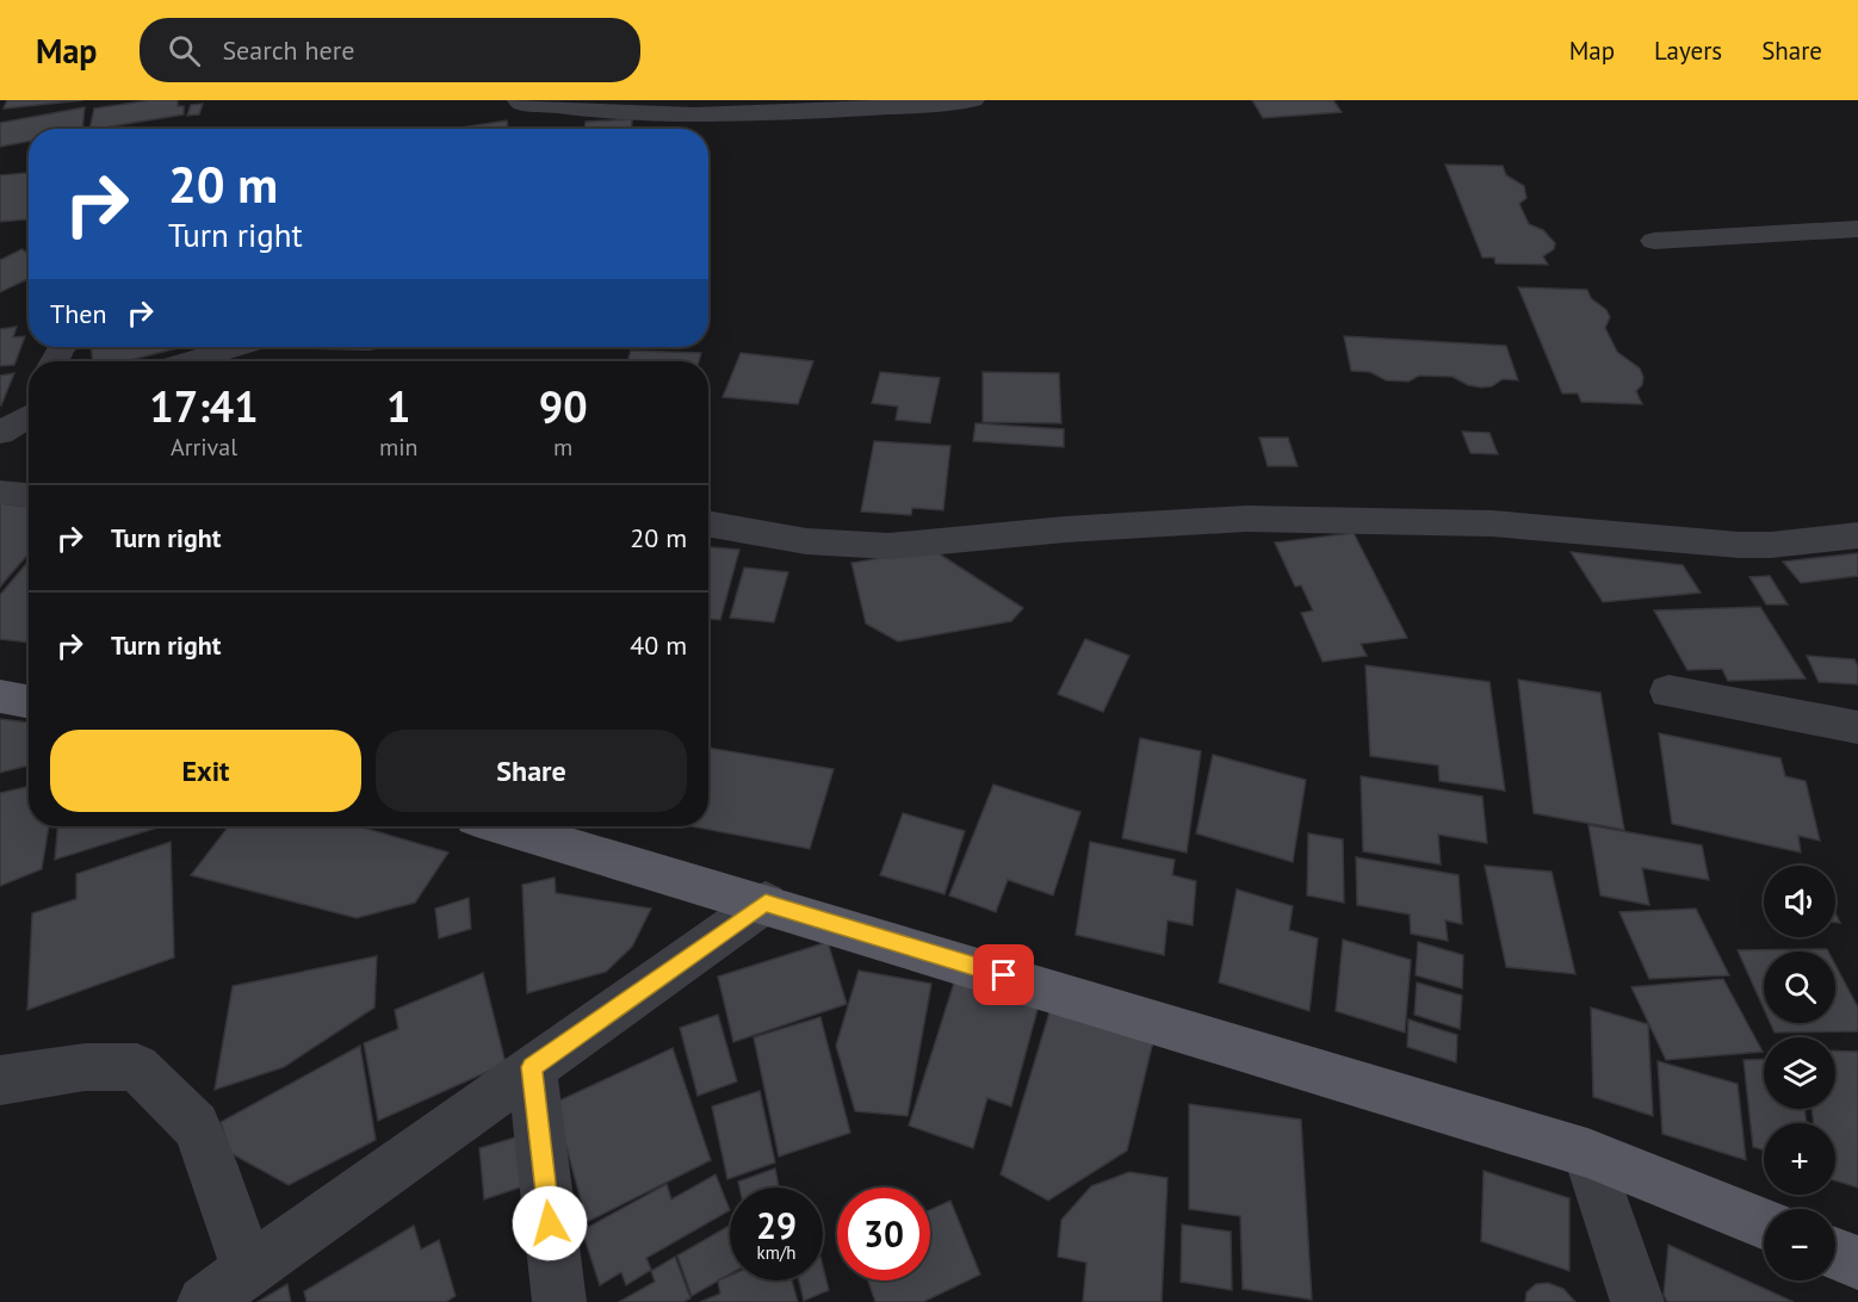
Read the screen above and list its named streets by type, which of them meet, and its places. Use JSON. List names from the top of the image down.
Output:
{
  "page": {
    "header": "Map",
    "search": "Search here",
    "nav": ["Map", "Layers", "Share"],
    "turn": ["20 m", "Turn right"],
    "then": "Then",
    "eta": [
      "17:41",
      "Arrival",
      "1",
      "min",
      "90",
      "m"
    ],
    "list": [
      {
        "name": "Turn right",
        "value": "20 m"
      },
      {
        "name": "Turn right",
        "value": "40 m"
      }
    ],
    "buttons": ["Exit", "Share"],
    "map_buttons": ["+", "−"],
    "speed": "29 km/h",
    "limit": "30"
  }
}
